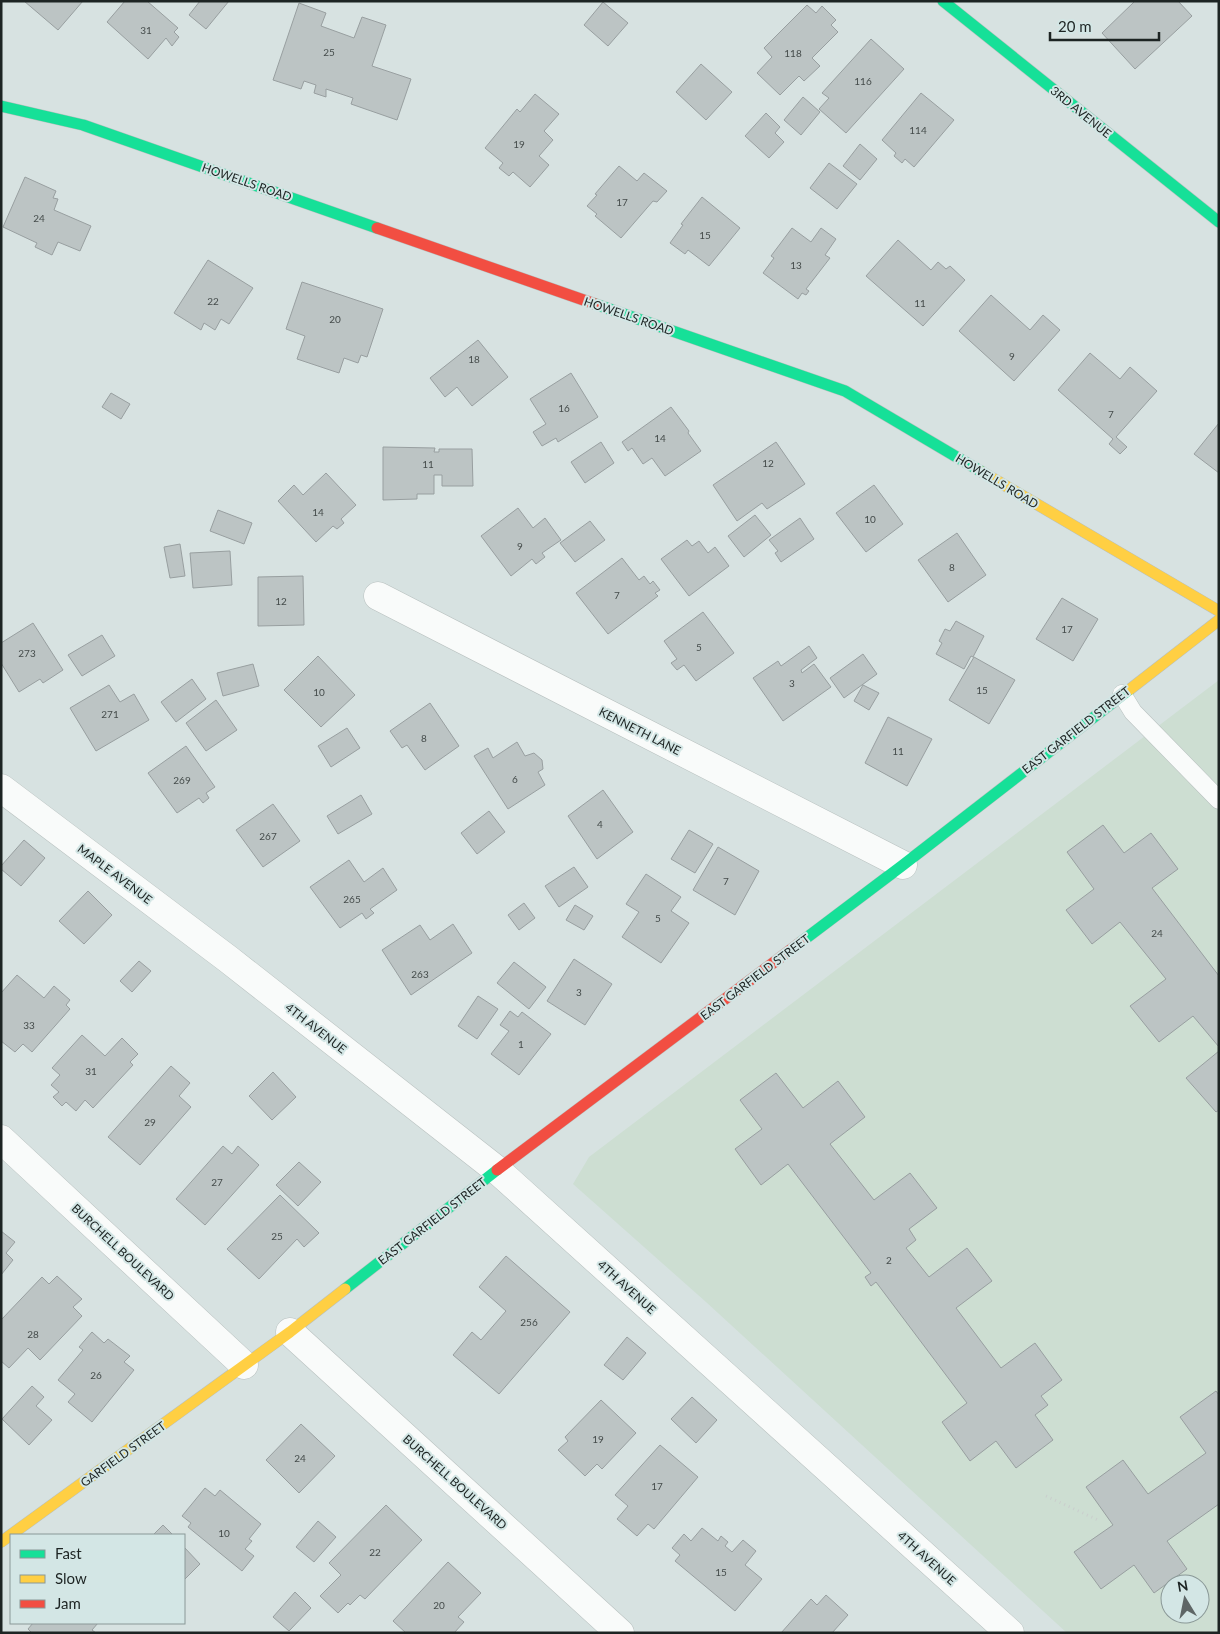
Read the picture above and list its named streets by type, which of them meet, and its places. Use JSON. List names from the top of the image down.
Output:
{
  "streets": {
    "street": [
      "3RD AVENUE",
      "HOWELLS ROAD",
      "EAST GARFIELD STREET",
      "KENNETH LANE",
      "MAPLE AVENUE",
      "4TH AVENUE",
      "BURCHELL BOULEVARD",
      "GARFIELD STREET"
    ]
  },
  "crossings": [
    ["EAST GARFIELD STREET", "KENNETH LANE"],
    ["EAST GARFIELD STREET", "4TH AVENUE"],
    ["EAST GARFIELD STREET", "BURCHELL BOULEVARD"],
    ["EAST GARFIELD STREET", "GARFIELD STREET"],
    ["MAPLE AVENUE", "4TH AVENUE"],
    ["BURCHELL BOULEVARD", "GARFIELD STREET"]
  ],
  "house_numbers": [
    "31",
    "25",
    "118",
    "116",
    "114",
    "19",
    "17",
    "24",
    "15",
    "13",
    "22",
    "11",
    "20",
    "9",
    "18",
    "16",
    "7",
    "14",
    "12",
    "11",
    "14",
    "10",
    "9",
    "8",
    "7",
    "12",
    "17",
    "5",
    "273",
    "3",
    "15",
    "10",
    "271",
    "8",
    "11",
    "6",
    "269",
    "4",
    "267",
    "7",
    "265",
    "5",
    "24",
    "263",
    "3",
    "33",
    "1",
    "31",
    "29",
    "27",
    "25",
    "2",
    "256",
    "28",
    "26",
    "19",
    "24",
    "17",
    "10",
    "22",
    "15",
    "20"
  ],
  "legend": ["Fast", "Slow", "Jam"],
  "scale_bar": "20 m",
  "north": "top"
}
